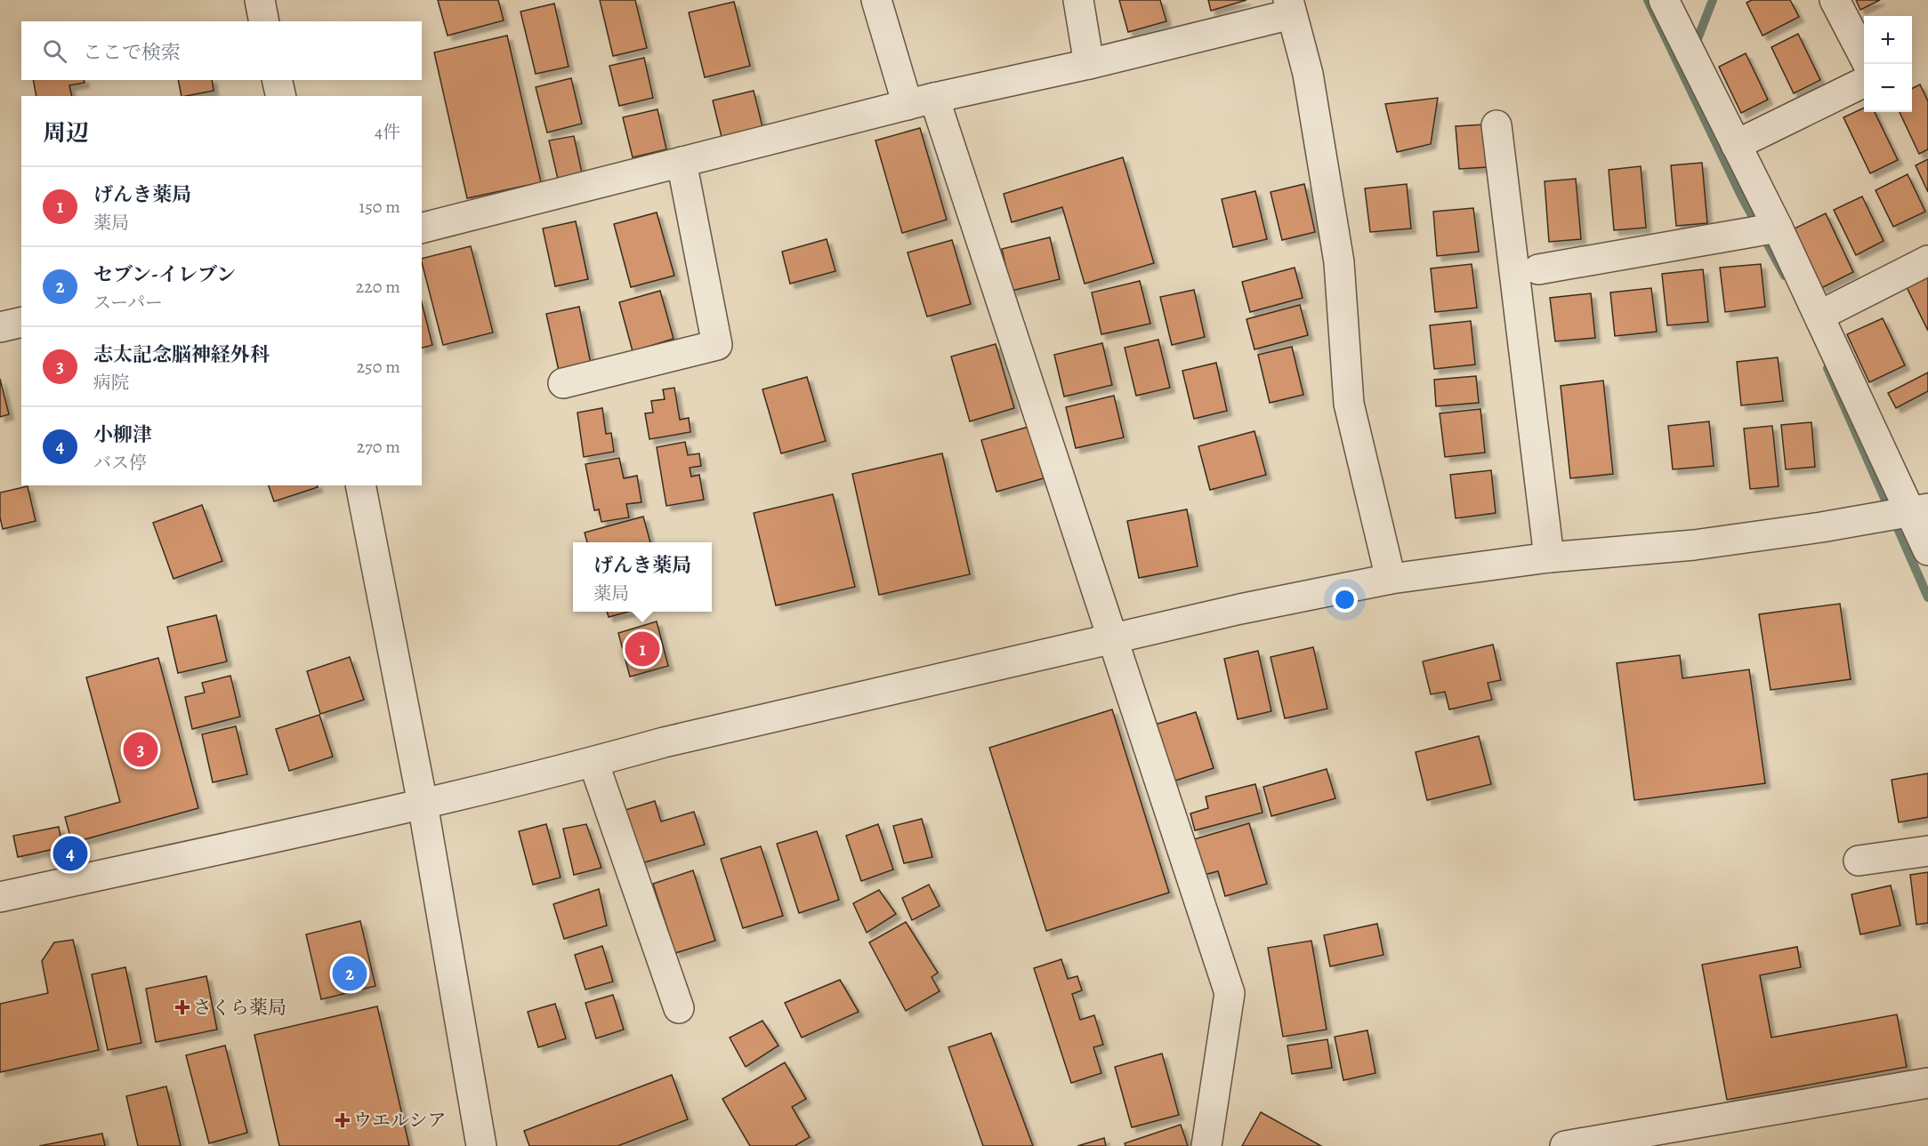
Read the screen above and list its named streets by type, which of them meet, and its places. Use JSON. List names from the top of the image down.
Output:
{
  "places": {
    "health": ["さくら薬局", "ウエルシア"]
  },
  "page": {
    "map_buttons": ["+", "−"],
    "search": "ここで検索",
    "heading": ["周辺", "4件"],
    "list": [
      {
        "mark": "1",
        "name": "げんき薬局",
        "note": "薬局",
        "value": "150 m"
      },
      {
        "mark": "2",
        "name": "セブン-イレブン",
        "note": "スーパー",
        "value": "220 m"
      },
      {
        "mark": "3",
        "name": "志太記念脳神経外科",
        "note": "病院",
        "value": "250 m"
      },
      {
        "mark": "4",
        "name": "小柳津",
        "note": "バス停",
        "value": "270 m"
      }
    ],
    "popup": ["げんき薬局", "薬局"],
    "pins": [
      "1",
      "3",
      "4",
      "2"
    ]
  }
}
